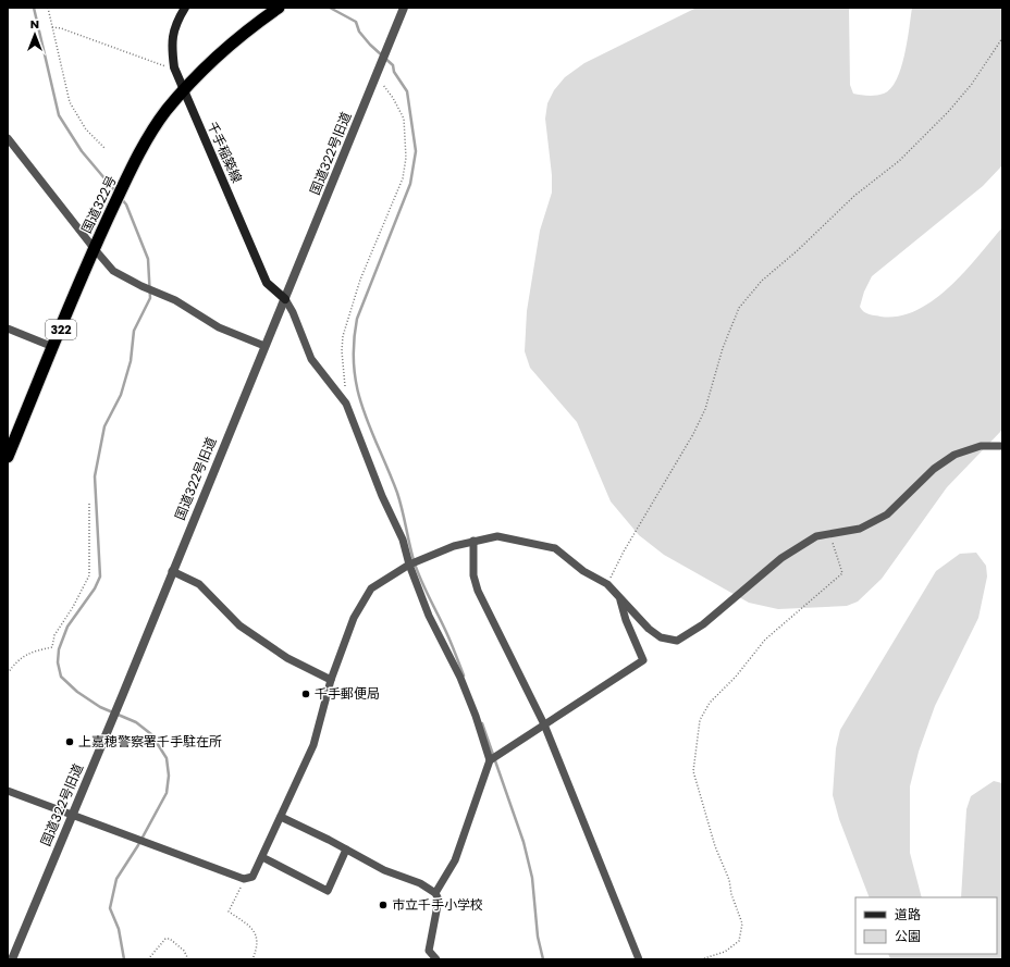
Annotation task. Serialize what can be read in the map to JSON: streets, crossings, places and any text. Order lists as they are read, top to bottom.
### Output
{
  "streets": {
    "highway": ["国道322号", "322"],
    "main road": ["千手稲築線"],
    "street": ["国道322号旧道"]
  },
  "crossings": [
    ["千手稲築線", "国道322号旧道"],
    ["千手稲築線", "国道322号"]
  ],
  "places": ["千手郵便局", "上嘉穂警察署千手駐在所", "市立千手小学校"],
  "legend": ["道路", "公園"],
  "north": "top"
}
